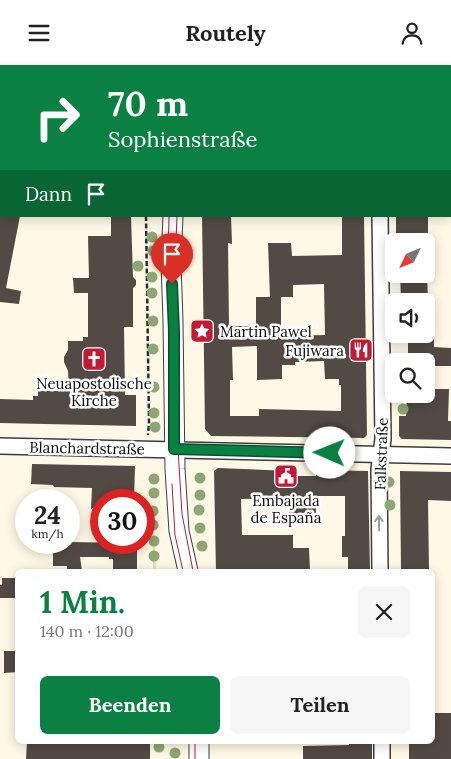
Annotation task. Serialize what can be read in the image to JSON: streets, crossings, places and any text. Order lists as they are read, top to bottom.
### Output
{
  "streets": {
    "street": ["Blanchardstraße", "Falkstraße"]
  },
  "crossings": [
    ["Blanchardstraße", "Falkstraße"]
  ],
  "places": {
    "place": ["Martin Pawel"],
    "restaurant": ["Fujiwara"],
    "church": ["Neuapostolische Kirche"],
    "public building": ["Embajada de España"]
  },
  "north": "bottom left",
  "page": {
    "header": "Routely",
    "turn": ["70 m", "Sophienstraße"],
    "then": "Dann",
    "speed": "24 km/h",
    "limit": "30",
    "heading": ["1 Min.", "140 m · 12:00"],
    "buttons": ["Beenden", "Teilen"]
  }
}
